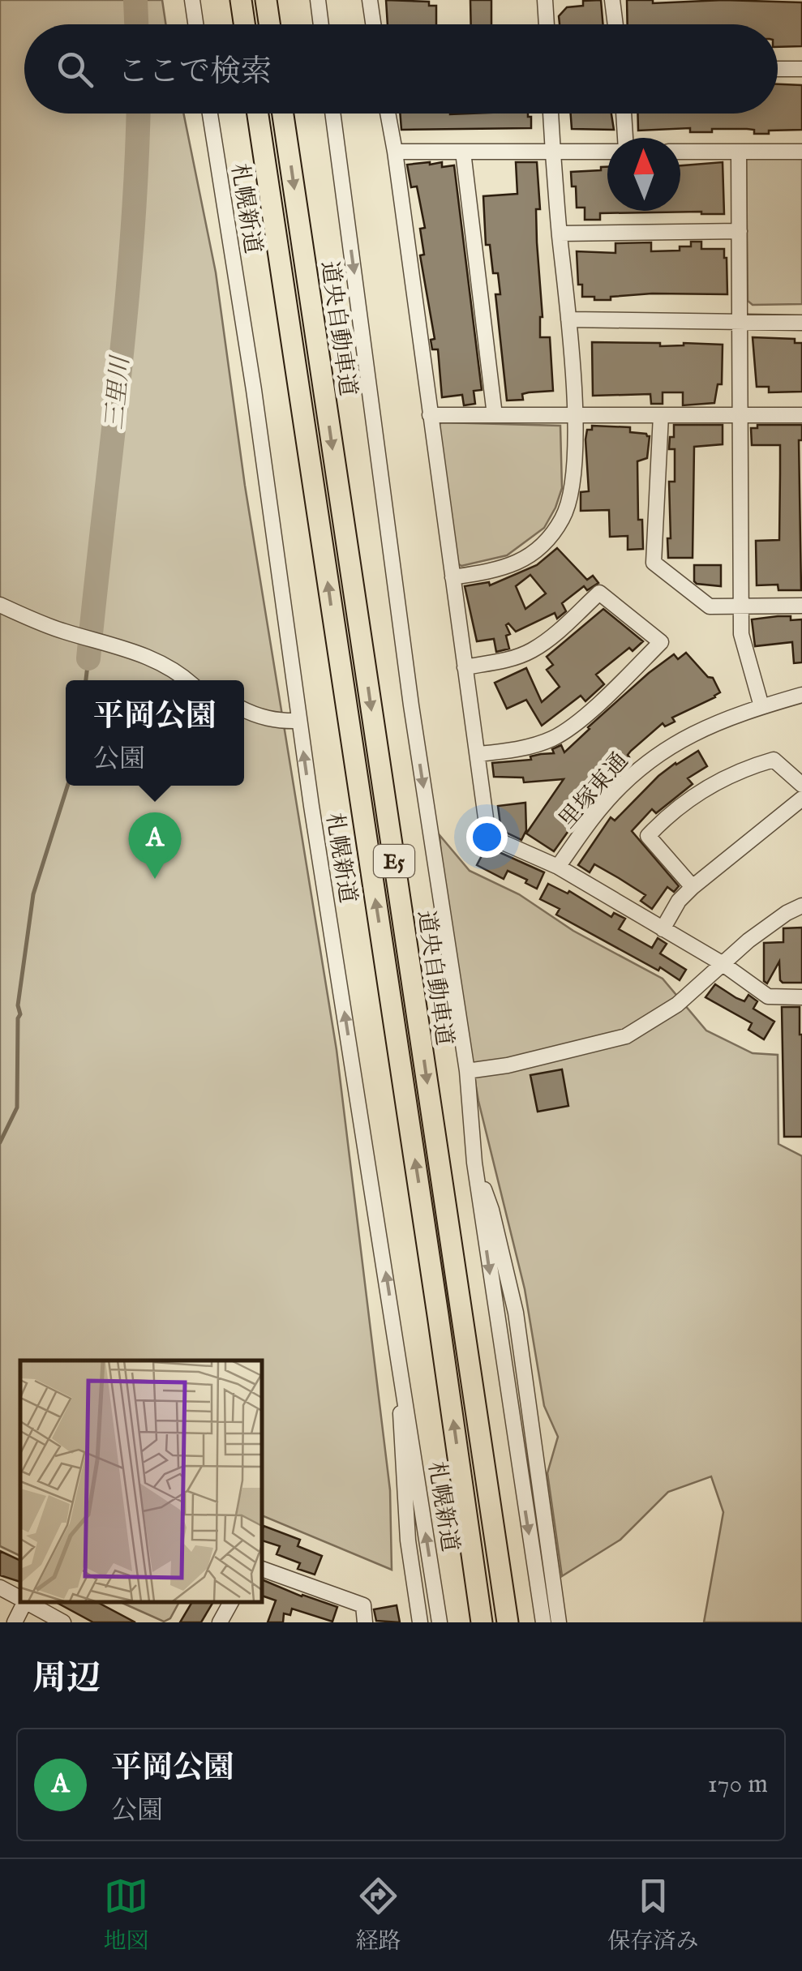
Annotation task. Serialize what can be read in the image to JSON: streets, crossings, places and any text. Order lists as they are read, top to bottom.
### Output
{
  "streets": {
    "highway": ["道央自動車道", "E5"],
    "street": ["札幌新道", "里塚東通"]
  },
  "water": ["三里川"],
  "north": "top",
  "page": {
    "search": "ここで検索",
    "popup": ["平岡公園", "公園"],
    "pins": "A",
    "heading": "周辺",
    "list": [
      {
        "mark": "A",
        "name": "平岡公園",
        "note": "公園",
        "value": "170 m"
      }
    ],
    "nav": ["地図", "経路", "保存済み"]
  }
}
